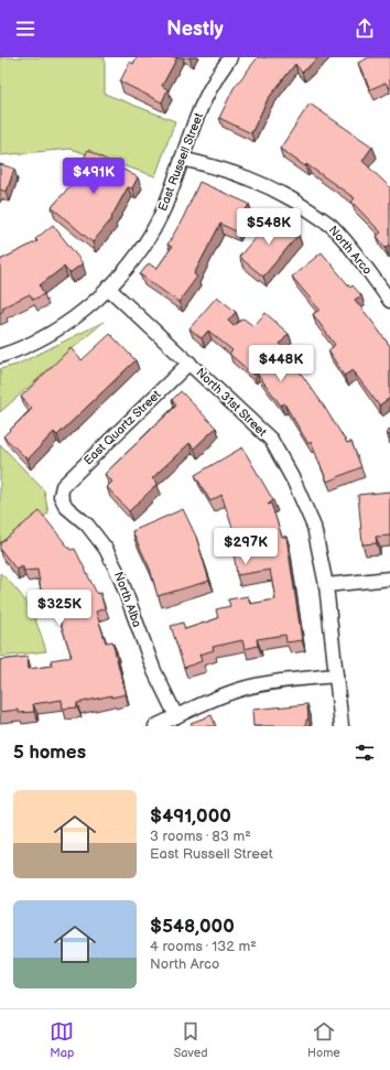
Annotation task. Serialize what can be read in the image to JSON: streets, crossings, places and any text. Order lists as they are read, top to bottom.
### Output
{
  "streets": {
    "street": [
      "East Russell Street",
      "North Arco",
      "North 31st Street",
      "East Quartz Street",
      "North Alba"
    ]
  },
  "crossings": [
    ["East Russell Street", "North Arco"],
    ["East Russell Street", "North 31st Street"],
    ["North 31st Street", "East Quartz Street"],
    ["East Quartz Street", "North Alba"]
  ],
  "page": {
    "header": "Nestly",
    "price": [
      "$491K",
      "$548K",
      "$448K",
      "$297K",
      "$325K"
    ],
    "heading": "5 homes",
    "list": [
      {
        "name": "$491,000",
        "note": "3 rooms · 83 m² · East Russell Street"
      },
      {
        "name": "$548,000",
        "note": "4 rooms · 132 m² · North Arco"
      }
    ],
    "tabs": ["Map", "Saved", "Home"]
  }
}
